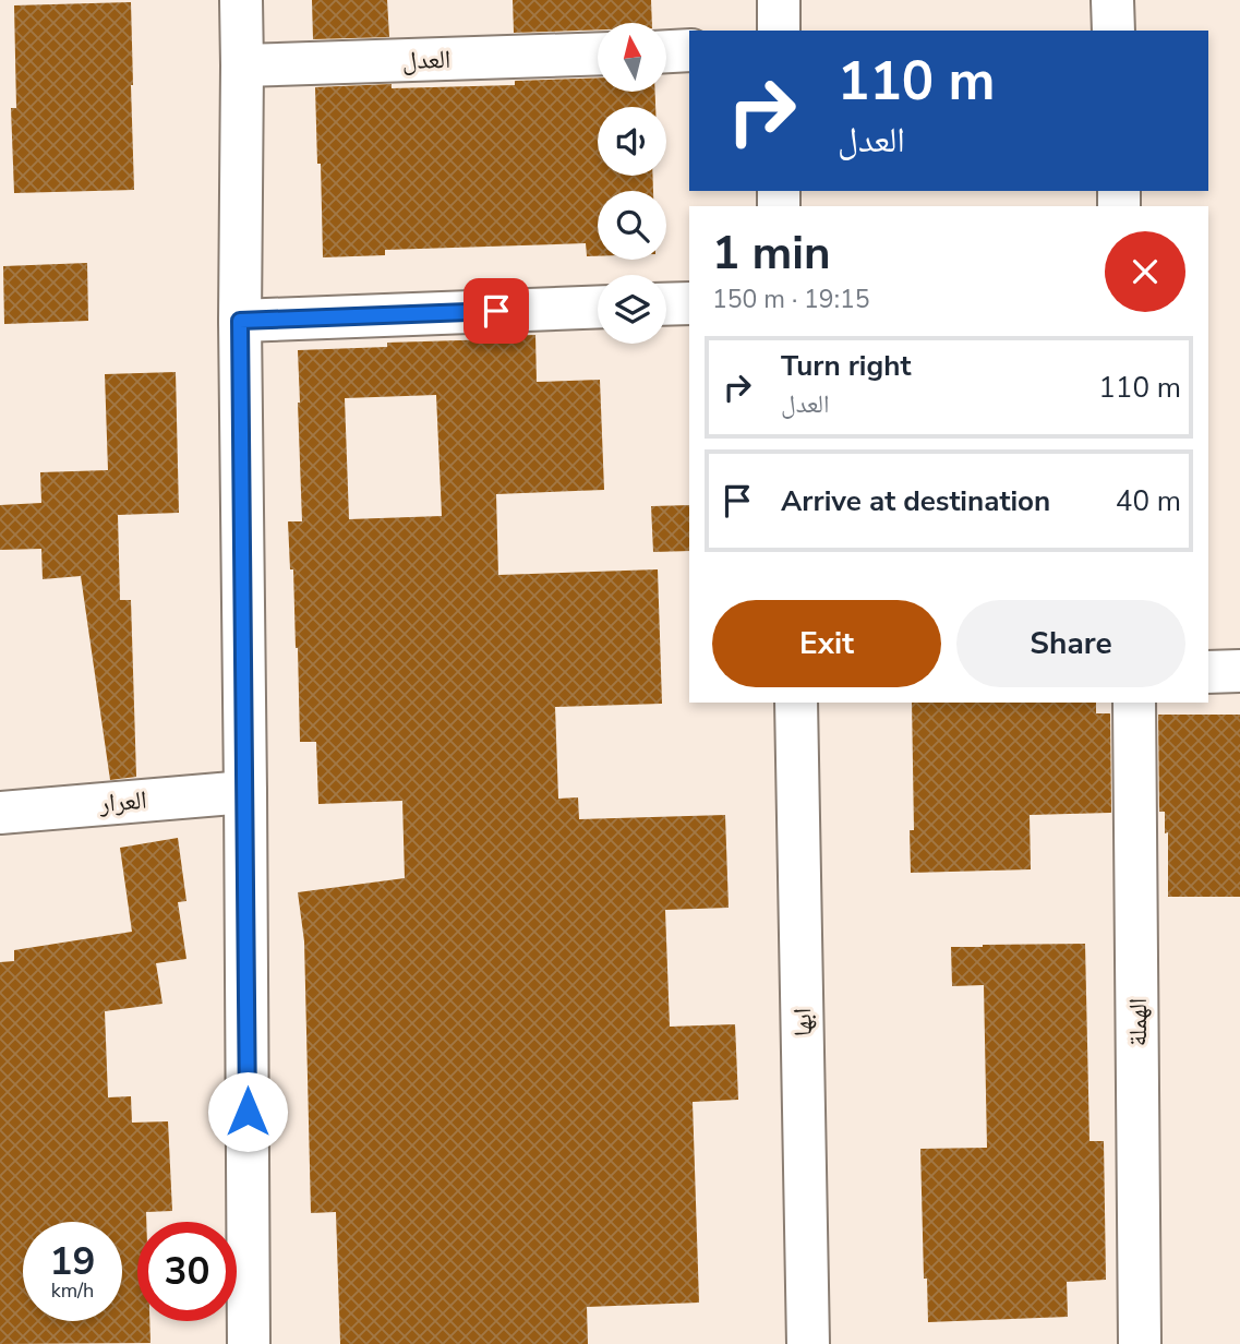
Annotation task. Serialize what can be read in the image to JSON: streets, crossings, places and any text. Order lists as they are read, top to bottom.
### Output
{
  "streets": {
    "street": [
      "العدل",
      "العرار",
      "ابها",
      "الهملة"
    ]
  },
  "north": "top",
  "page": {
    "turn": ["110 m", "العدل"],
    "heading": ["1 min", "150 m · 19:15"],
    "list": [
      {
        "name": "Turn right",
        "note": "العدل",
        "value": "110 m"
      },
      {
        "name": "Arrive at destination",
        "value": "40 m"
      }
    ],
    "buttons": ["Exit", "Share"],
    "speed": "19 km/h",
    "limit": "30"
  }
}
